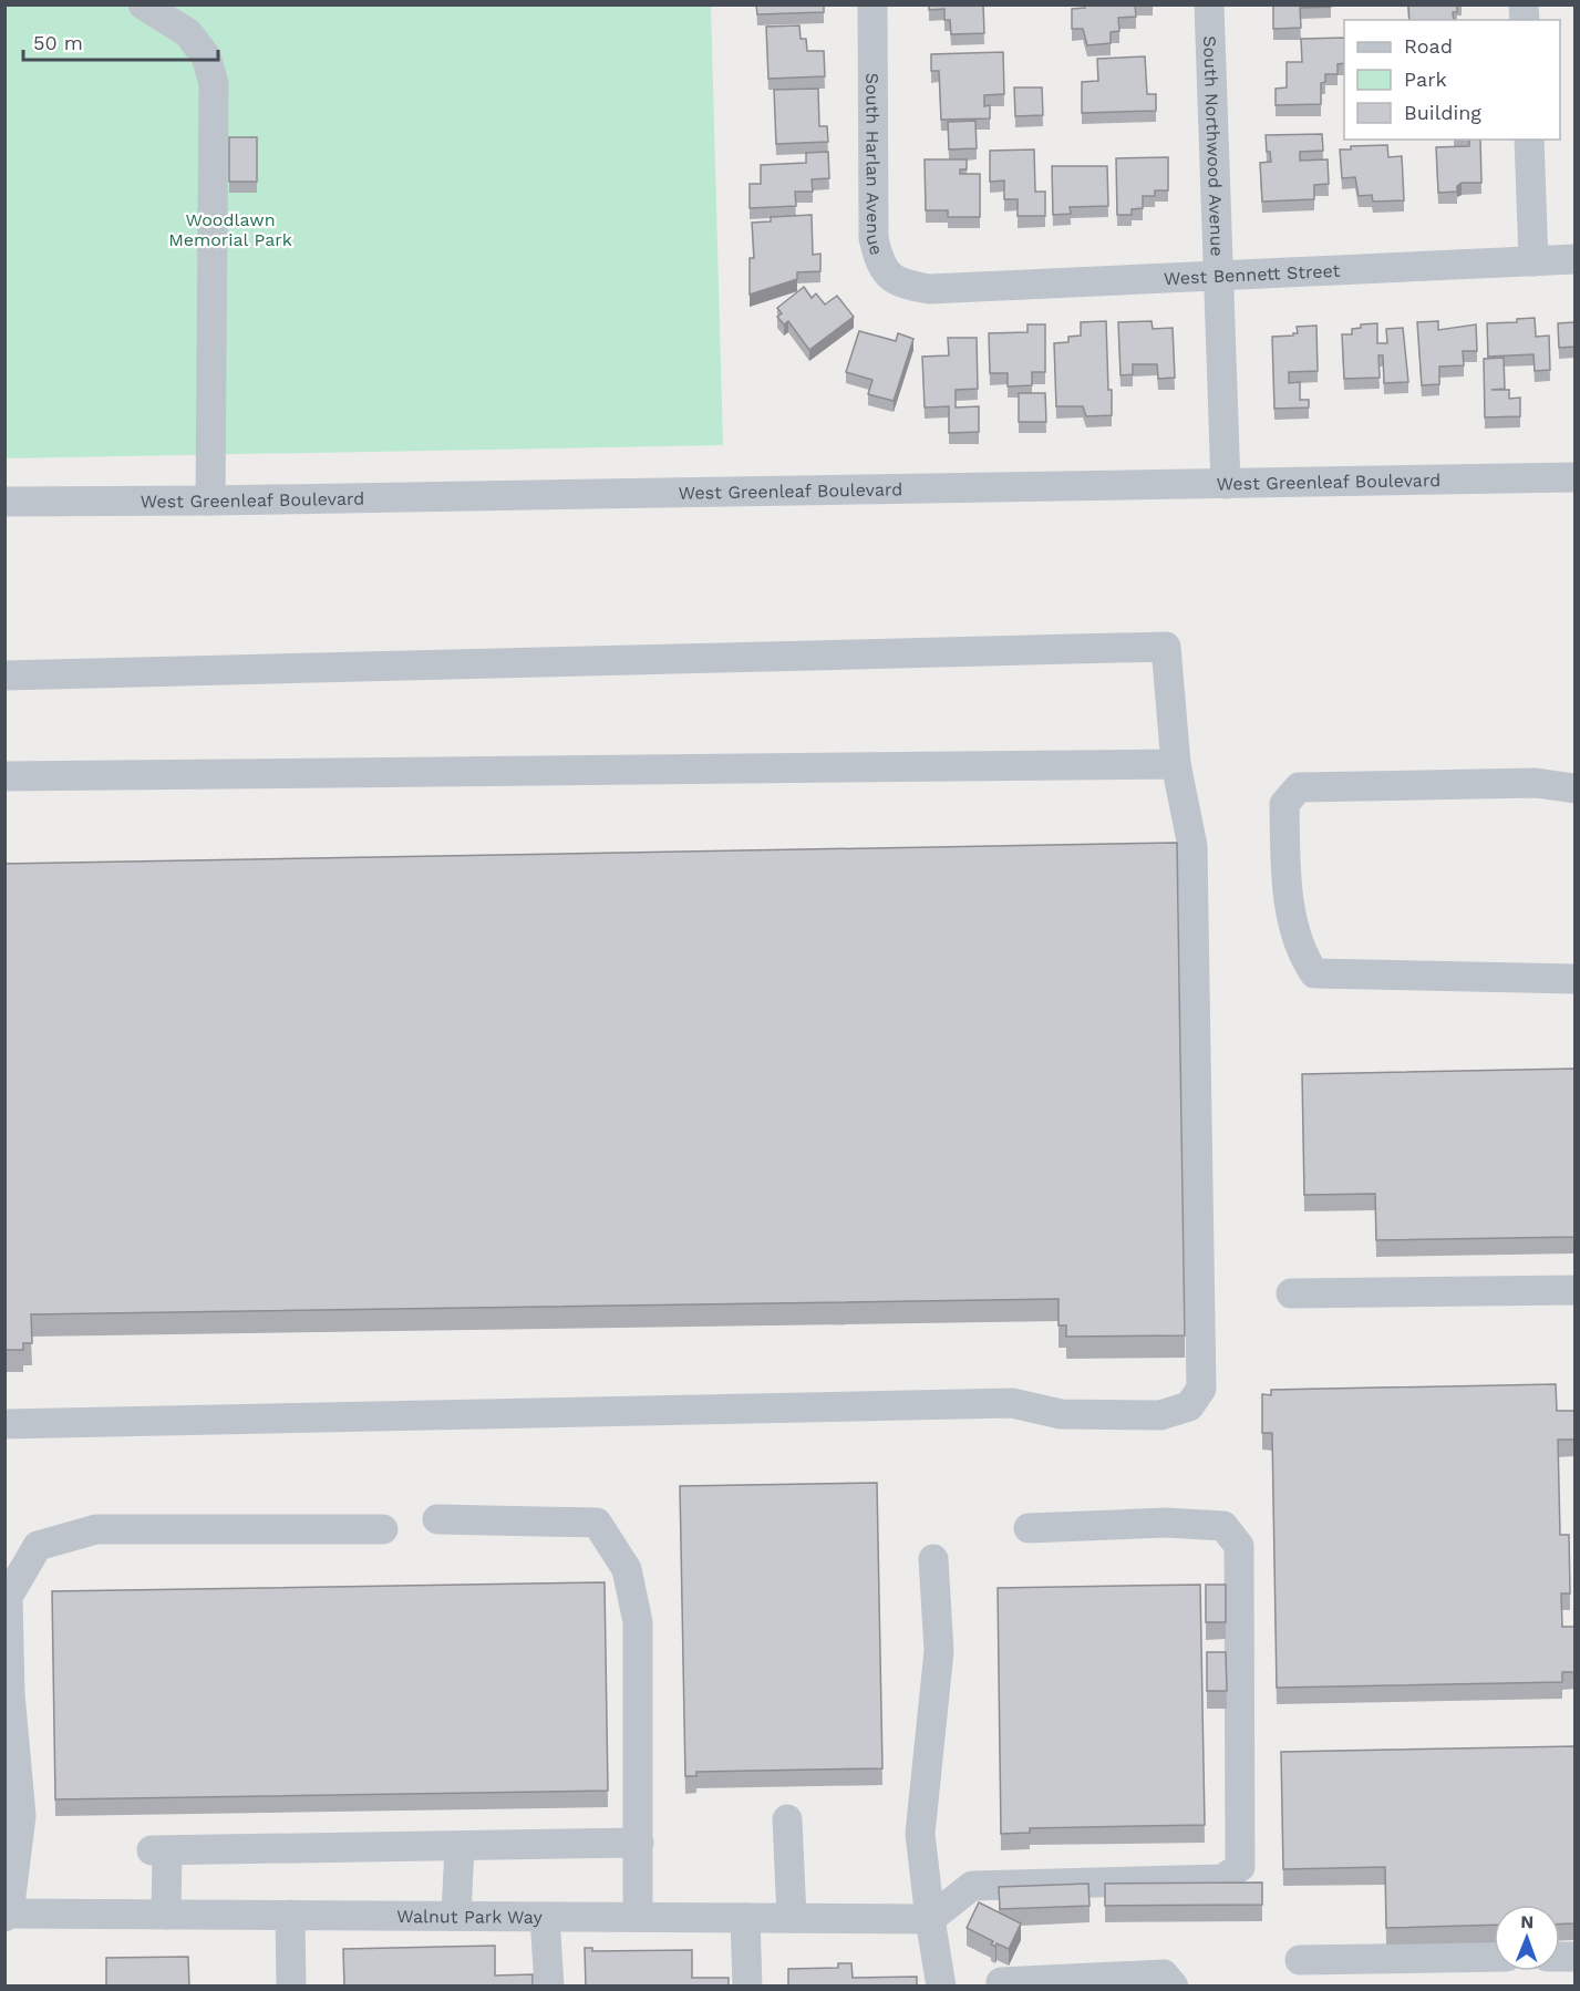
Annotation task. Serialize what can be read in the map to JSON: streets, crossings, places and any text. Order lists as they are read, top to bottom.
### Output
{
  "streets": {
    "street": [
      "South Northwood Avenue",
      "South Harlan Avenue",
      "West Bennett Street",
      "West Greenleaf Boulevard",
      "Walnut Park Way"
    ]
  },
  "crossings": [
    ["South Northwood Avenue", "West Bennett Street"],
    ["South Northwood Avenue", "West Greenleaf Boulevard"],
    ["South Harlan Avenue", "West Bennett Street"]
  ],
  "parks": ["Woodlawn Memorial Park"],
  "legend": ["Road", "Park", "Building"],
  "scale_bar": "50 m",
  "north": "top"
}
